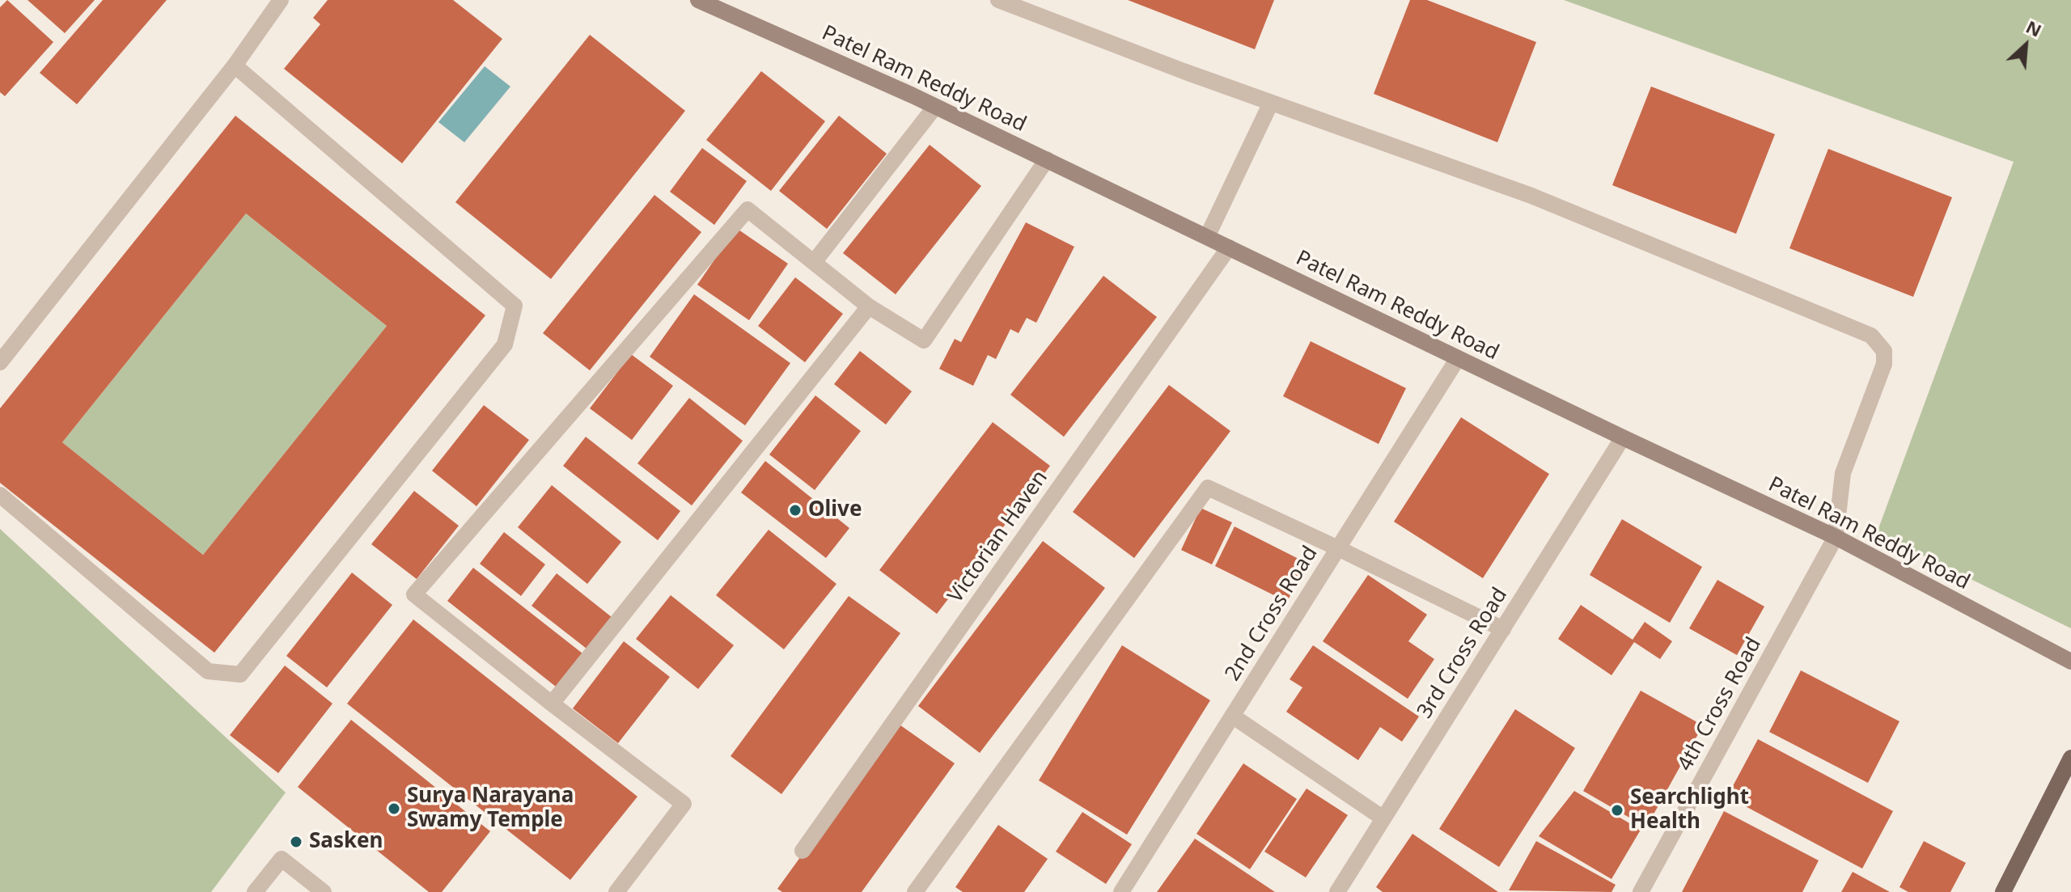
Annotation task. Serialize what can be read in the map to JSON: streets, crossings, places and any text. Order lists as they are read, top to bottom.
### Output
{
  "streets": {
    "street": [
      "Patel Ram Reddy Road",
      "Victorian Haven",
      "2nd Cross Road",
      "3rd Cross Road",
      "4th Cross Road"
    ]
  },
  "crossings": [
    ["Patel Ram Reddy Road", "Victorian Haven"],
    ["Patel Ram Reddy Road", "2nd Cross Road"],
    ["Patel Ram Reddy Road", "3rd Cross Road"],
    ["Patel Ram Reddy Road", "4th Cross Road"]
  ],
  "places": [
    "Olive",
    "Surya Narayana Swamy Temple",
    "Searchlight Health",
    "Sasken"
  ],
  "north": "top right"
}
